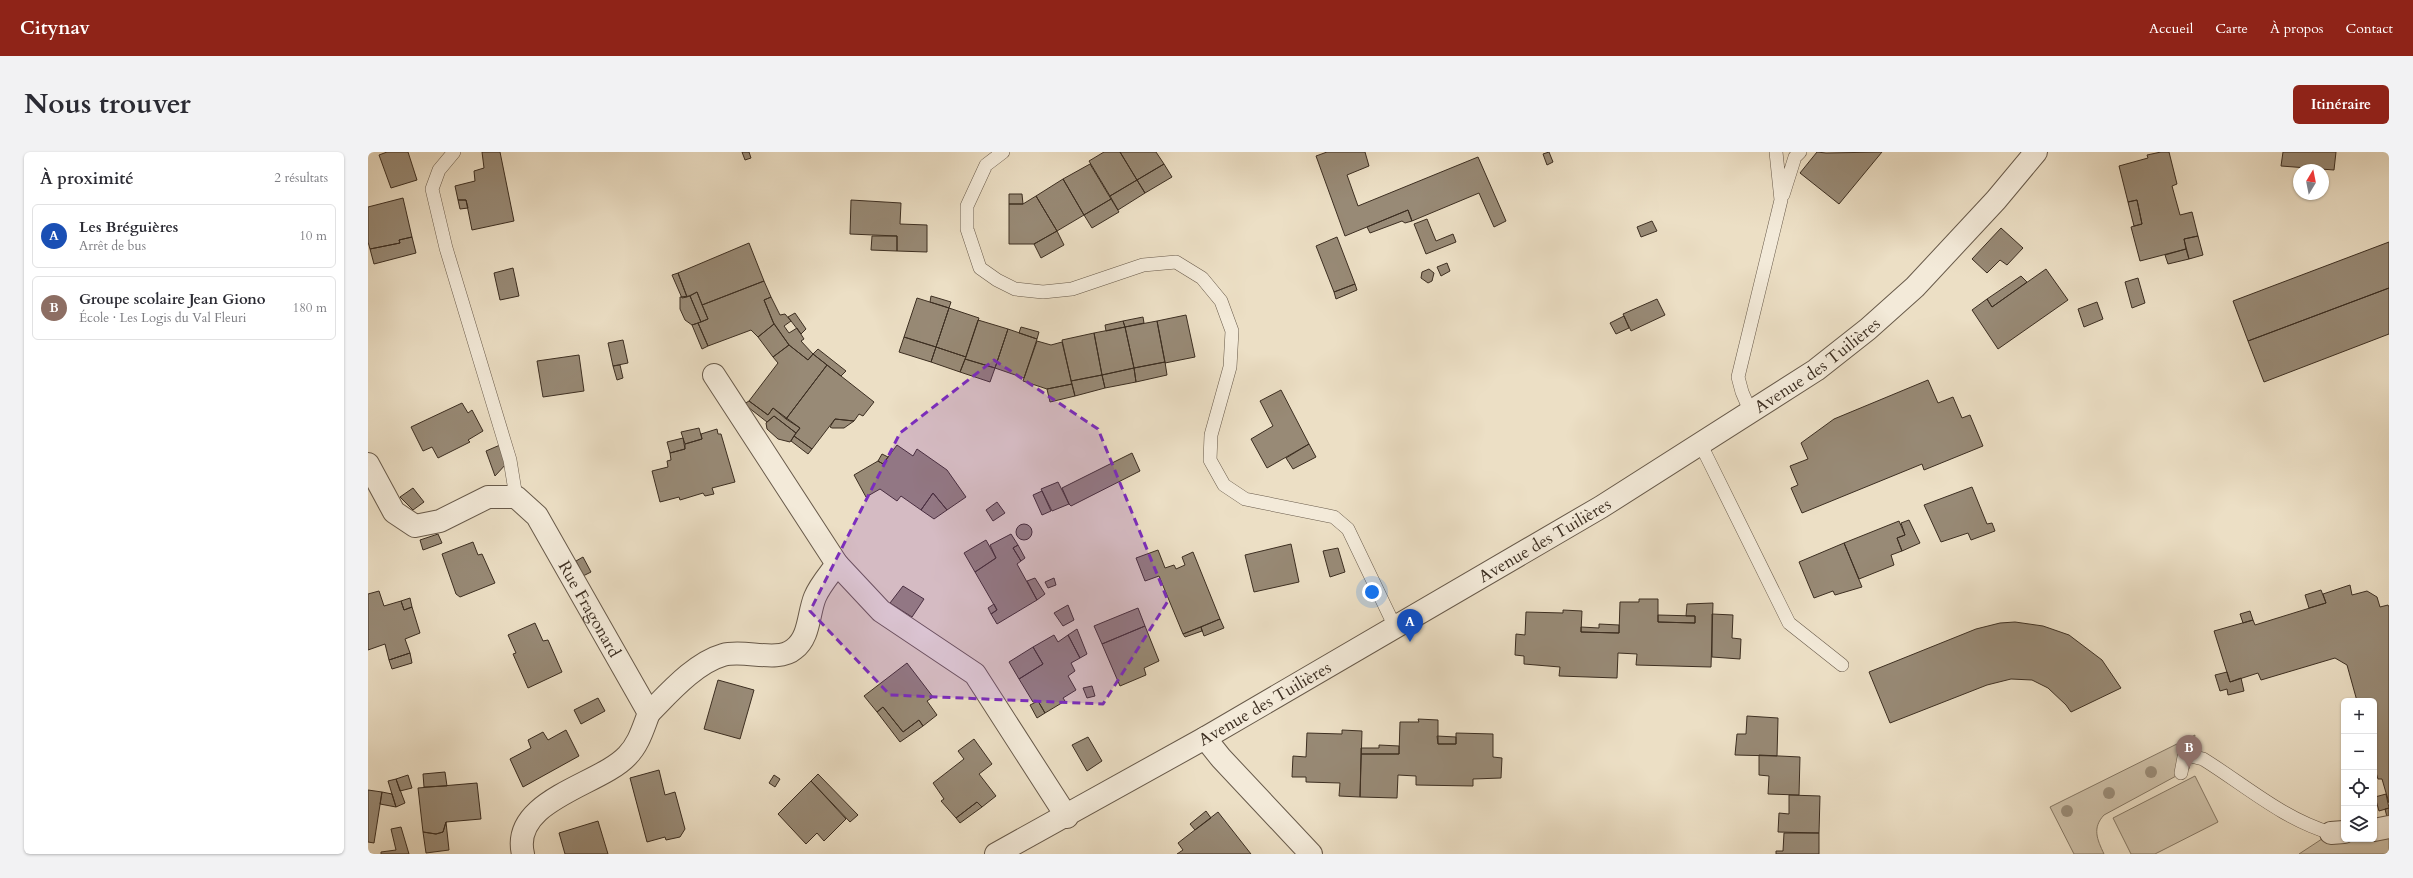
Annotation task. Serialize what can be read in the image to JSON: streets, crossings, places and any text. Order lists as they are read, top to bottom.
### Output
{
  "streets": {
    "street": ["Avenue des Tuilières", "Rue Fragonard"]
  },
  "north": "top",
  "page": {
    "header": "Citynav",
    "nav": [
      "Accueil",
      "Carte",
      "À propos",
      "Contact"
    ],
    "title": "Nous trouver",
    "buttons": "Itinéraire",
    "heading": ["À proximité", "2 résultats"],
    "list": [
      {
        "mark": "A",
        "name": "Les Bréguières",
        "note": "Arrêt de bus",
        "value": "10 m"
      },
      {
        "mark": "B",
        "name": "Groupe scolaire Jean Giono",
        "note": "École · Les Logis du Val Fleuri",
        "value": "180 m"
      }
    ],
    "pins": ["A", "B"],
    "map_buttons": ["+", "−"]
  }
}
